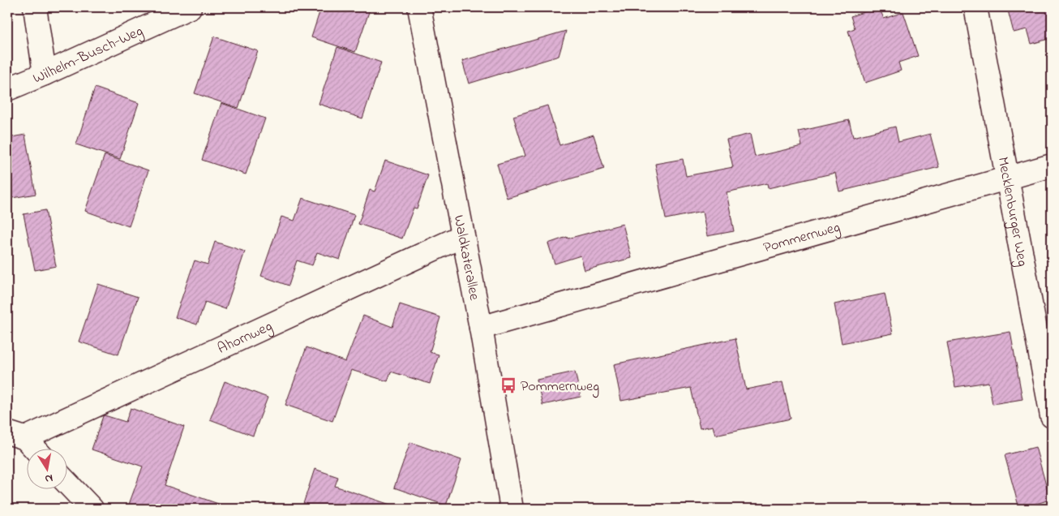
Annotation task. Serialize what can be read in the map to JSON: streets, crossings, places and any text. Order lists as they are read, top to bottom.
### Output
{
  "streets": {
    "street": [
      "Wilhelm-Busch-Weg",
      "Mecklenburger Weg",
      "Pommernweg",
      "Waldkaterallee",
      "Ahornweg"
    ]
  },
  "crossings": [
    ["Mecklenburger Weg", "Pommernweg"],
    ["Pommernweg", "Waldkaterallee"],
    ["Waldkaterallee", "Ahornweg"]
  ],
  "places": {
    "bus stop": ["Pommernweg"]
  },
  "north": "bottom"
}
